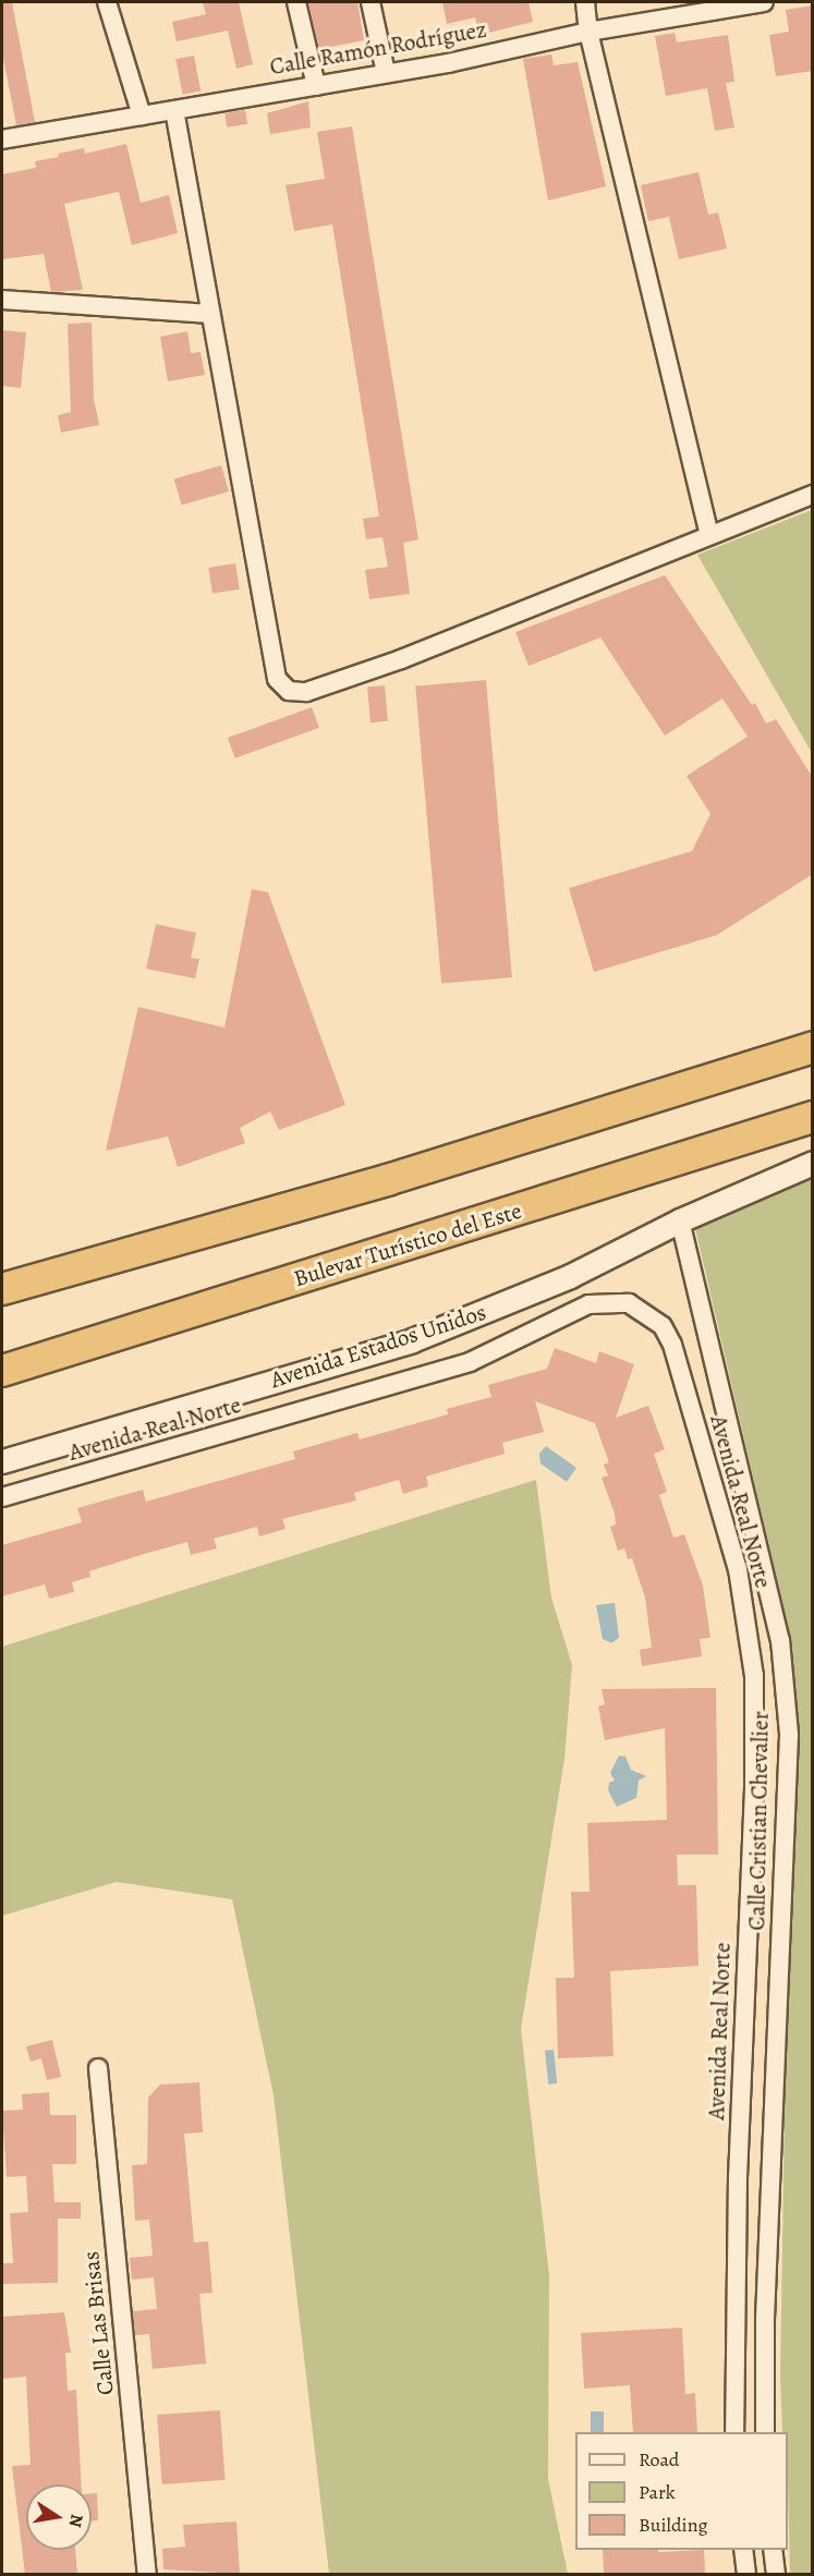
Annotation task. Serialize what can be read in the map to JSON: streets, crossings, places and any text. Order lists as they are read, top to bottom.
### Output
{
  "streets": {
    "highway": ["Bulevar Turístico del Este"],
    "street": [
      "Calle Ramón Rodríguez",
      "Avenida Estados Unidos",
      "Avenida Real Norte",
      "Calle Cristian Chevalier",
      "Calle Las Brisas"
    ]
  },
  "crossings": [
    ["Avenida Estados Unidos", "Calle Cristian Chevalier"]
  ],
  "legend": ["Road", "Park", "Building"],
  "north": "right"
}
